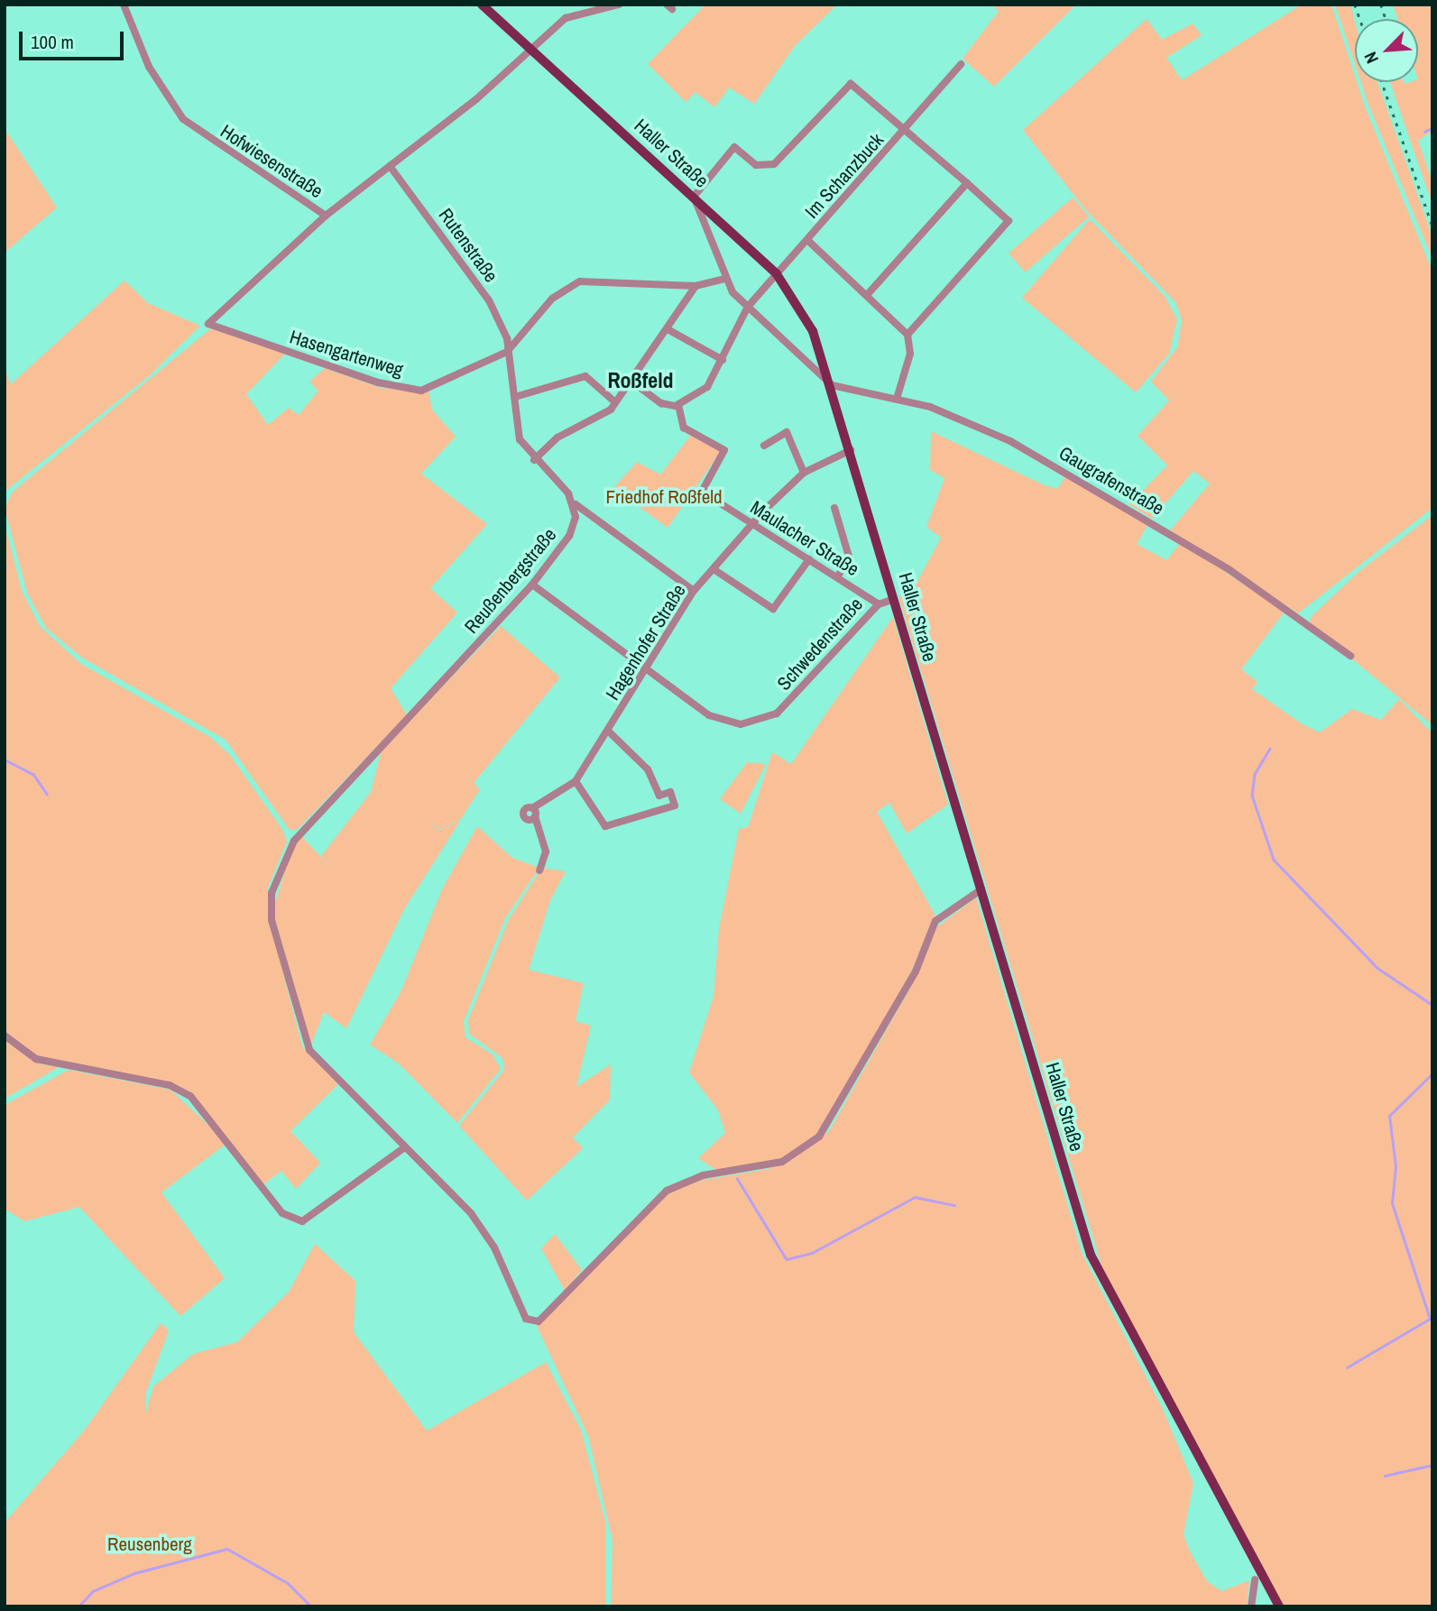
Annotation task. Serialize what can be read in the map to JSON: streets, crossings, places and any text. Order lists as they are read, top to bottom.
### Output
{
  "streets": {
    "main road": ["Haller Straße"],
    "street": [
      "Hofwiesenstraße",
      "Im Schanzbuck",
      "Rutenstraße",
      "Hasengartenweg",
      "Gaugrafenstraße",
      "Maulacher Straße",
      "Reußenbergstraße",
      "Hagenhofer Straße",
      "Schwedenstraße"
    ]
  },
  "crossings": [
    ["Haller Straße", "Hofwiesenstraße"],
    ["Haller Straße", "Im Schanzbuck"],
    ["Haller Straße", "Gaugrafenstraße"],
    ["Haller Straße", "Hagenhofer Straße"],
    ["Hofwiesenstraße", "Rutenstraße"],
    ["Hofwiesenstraße", "Hasengartenweg"],
    ["Rutenstraße", "Hasengartenweg"],
    ["Maulacher Straße", "Hagenhofer Straße"],
    ["Maulacher Straße", "Schwedenstraße"],
    ["Reußenbergstraße", "Schwedenstraße"],
    ["Hagenhofer Straße", "Schwedenstraße"]
  ],
  "districts": ["Roßfeld"],
  "parks": ["Friedhof Roßfeld", "Reusenberg"],
  "scale_bar": "100 m",
  "north": "bottom left"
}
